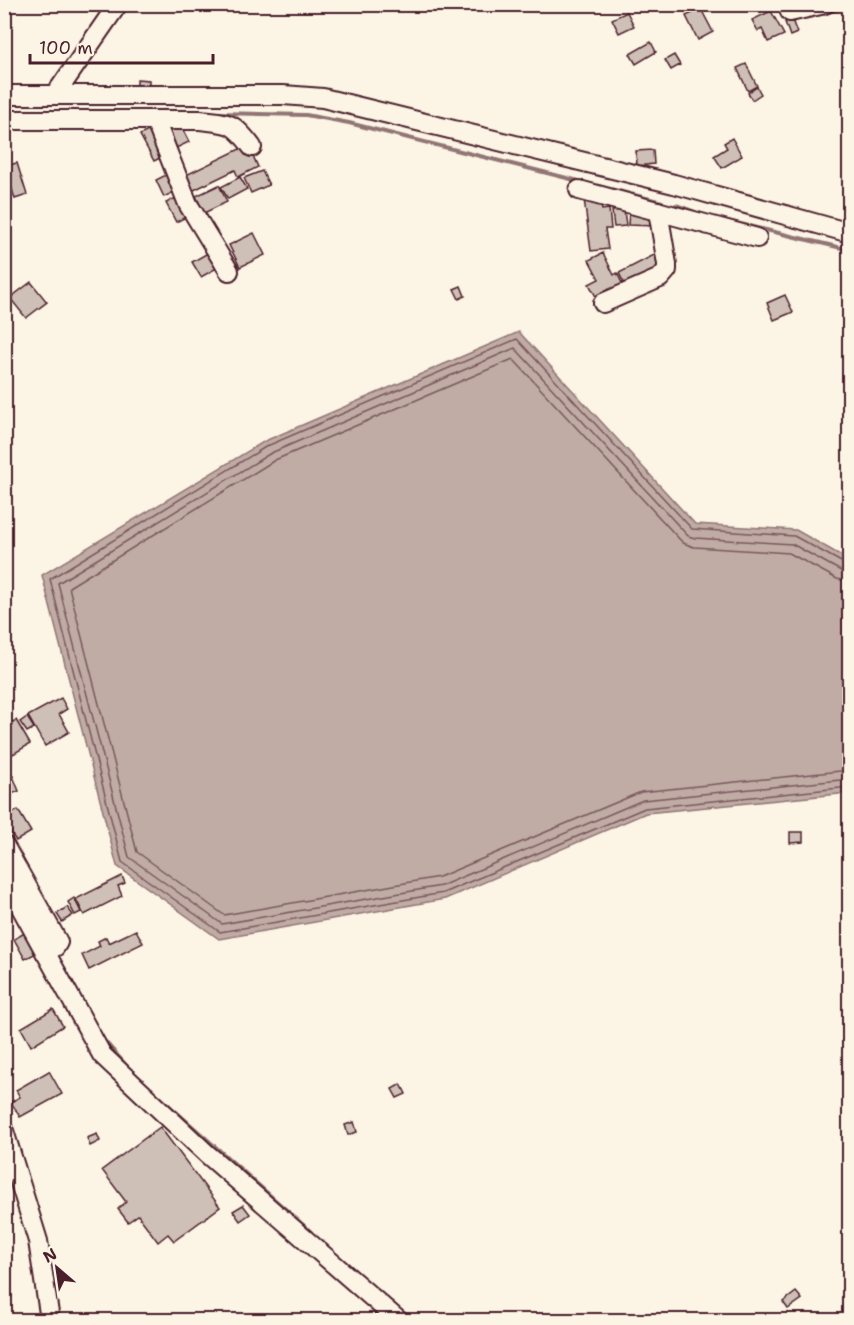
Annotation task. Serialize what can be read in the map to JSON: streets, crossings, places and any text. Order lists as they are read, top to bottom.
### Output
{
  "scale_bar": "100 m",
  "north": "top left"
}
